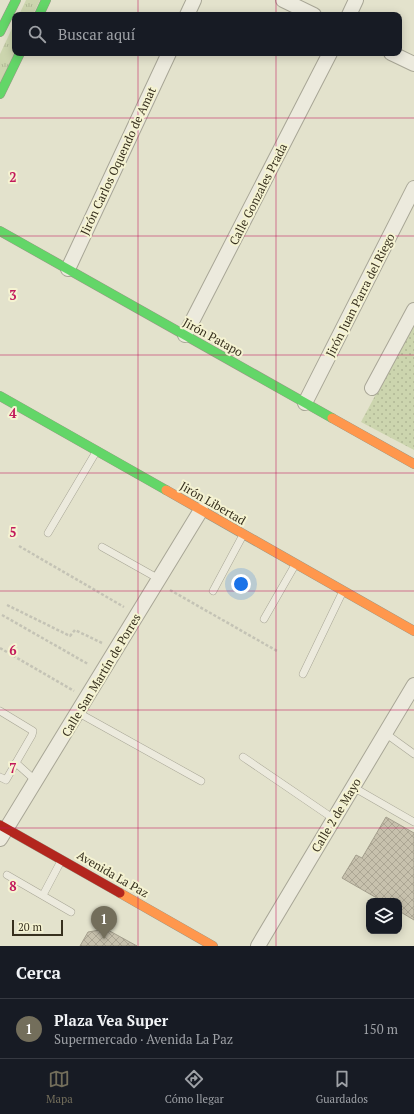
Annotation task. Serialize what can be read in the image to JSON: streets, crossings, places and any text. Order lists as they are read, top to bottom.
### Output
{
  "streets": {
    "street": [
      "Jirón Carlos Oquendo de Amat",
      "Calle Gonzales Prada",
      "Jirón Juan Parra del Riego",
      "Jirón Patapo",
      "Jirón Libertad",
      "Calle San Martín de Porres",
      "Calle 2 de Mayo",
      "Avenida La Paz"
    ]
  },
  "crossings": [
    ["Jirón Carlos Oquendo de Amat", "Jirón Patapo"],
    ["Calle Gonzales Prada", "Jirón Patapo"],
    ["Jirón Juan Parra del Riego", "Jirón Patapo"],
    ["Jirón Libertad", "Calle San Martín de Porres"],
    ["Calle San Martín de Porres", "Avenida La Paz"]
  ],
  "scale_bar": "20 m",
  "page": {
    "search": "Buscar aquí",
    "pins": "1",
    "scale": "20 m",
    "heading": "Cerca",
    "list": [
      {
        "mark": "1",
        "name": "Plaza Vea Super",
        "note": "Supermercado · Avenida La Paz",
        "value": "150 m"
      }
    ],
    "nav": ["Mapa", "Cómo llegar", "Guardados"]
  },
  "grid": {
    "rows": [
      "2",
      "3",
      "4",
      "5",
      "6",
      "7",
      "8"
    ]
  }
}
